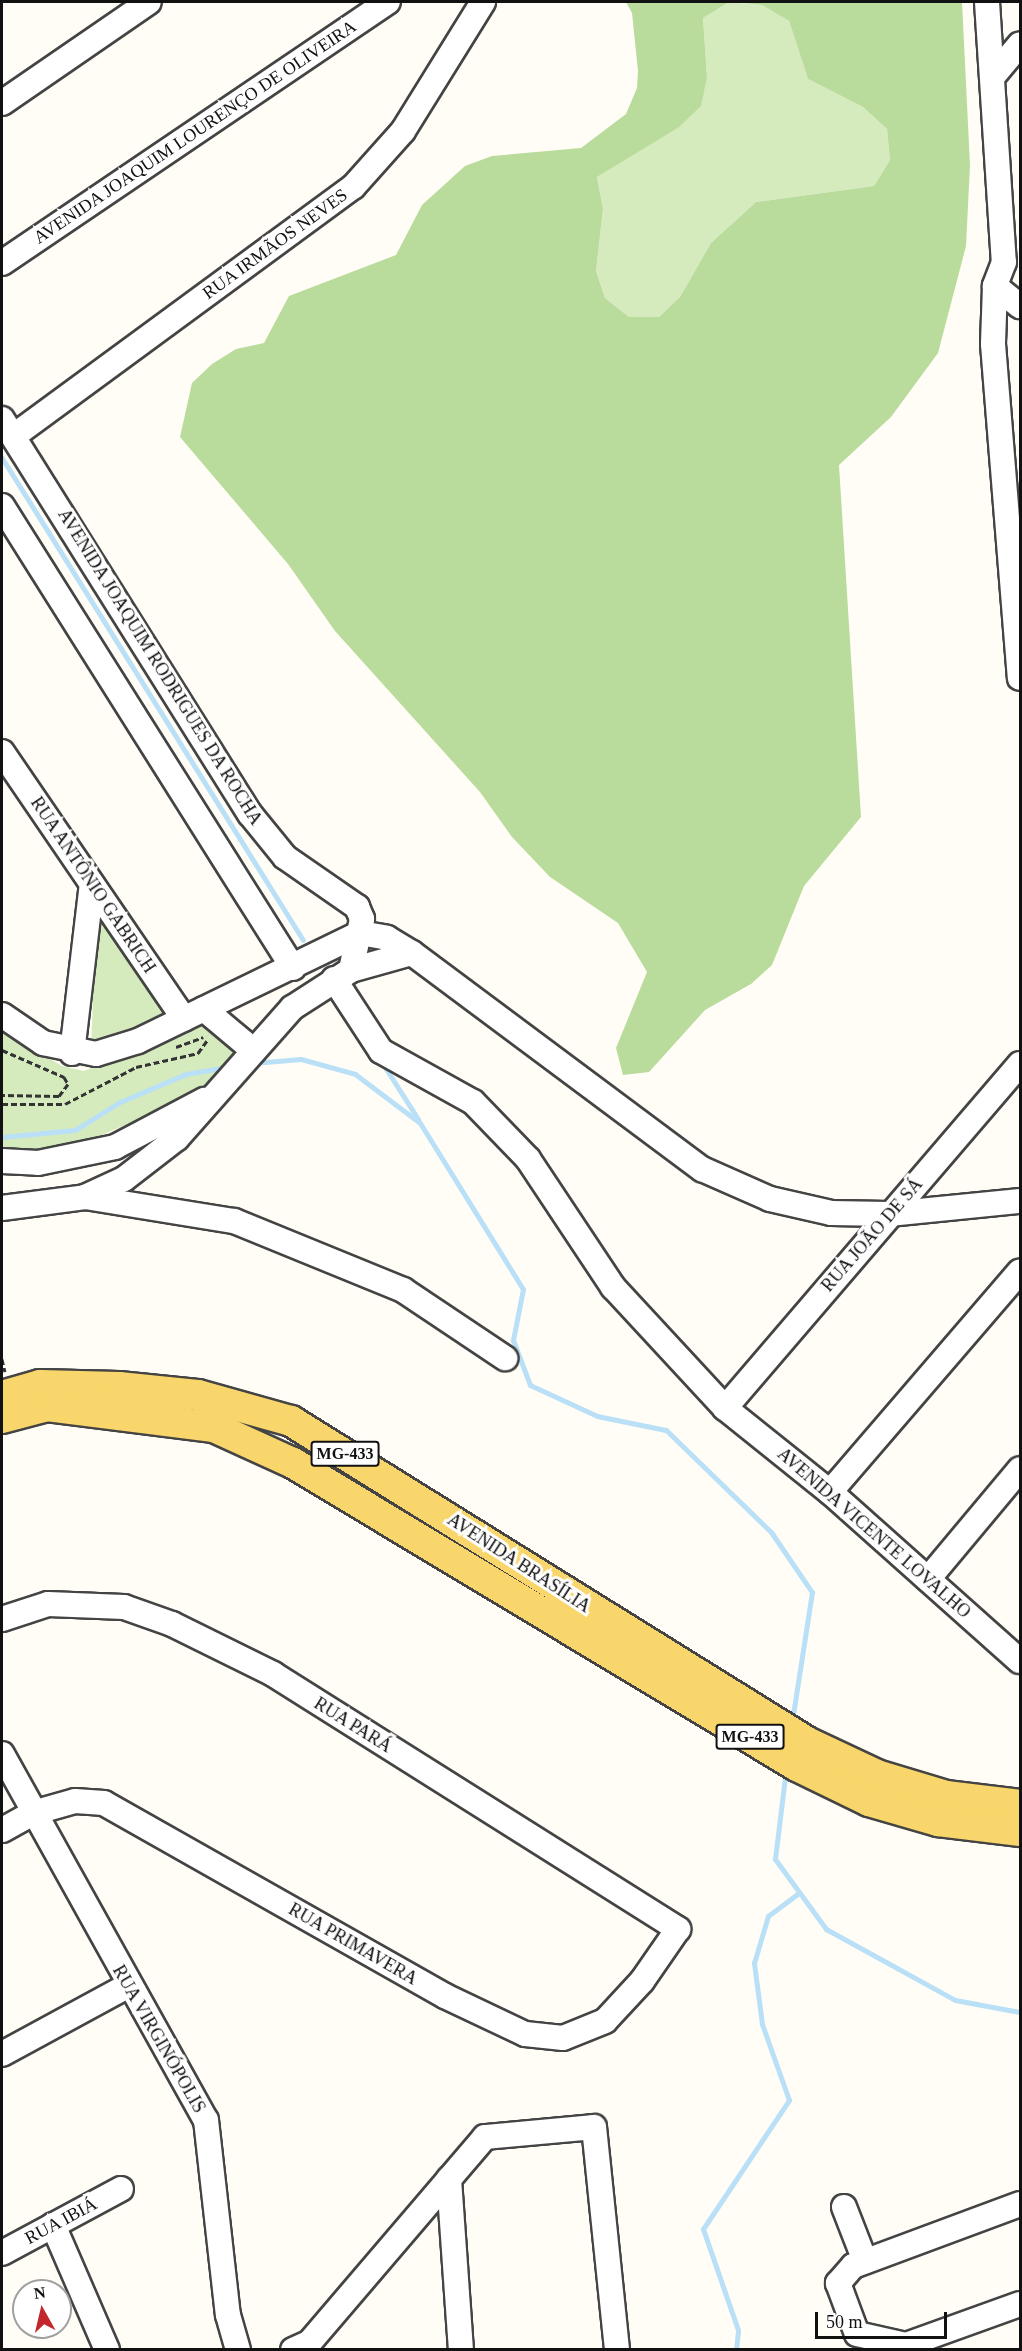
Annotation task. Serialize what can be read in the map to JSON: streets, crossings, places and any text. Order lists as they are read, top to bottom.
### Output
{
  "streets": {
    "main road": ["MG-433", "AVENIDA BRASÍLIA"],
    "street": [
      "AVENIDA JOAQUIM LOURENÇO DE OLIVEIRA",
      "RUA IRMÃOS NEVES",
      "AVENIDA JOAQUIM RODRIGUES DA ROCHA",
      "RUA ANTÔNIO GABRICH",
      "RUA JOÃO DE SÁ",
      "AVENIDA VICENTE LOVALHO",
      "RUA PARÁ",
      "RUA PRIMAVERA",
      "RUA VIRGINÓPOLIS",
      "RUA IBIÁ"
    ]
  },
  "crossings": [
    ["RUA IRMÃOS NEVES", "AVENIDA JOAQUIM RODRIGUES DA ROCHA"],
    ["RUA JOÃO DE SÁ", "AVENIDA VICENTE LOVALHO"],
    ["RUA PARÁ", "RUA PRIMAVERA"],
    ["RUA PRIMAVERA", "RUA VIRGINÓPOLIS"]
  ],
  "scale_bar": "50 m",
  "north": "top"
}
